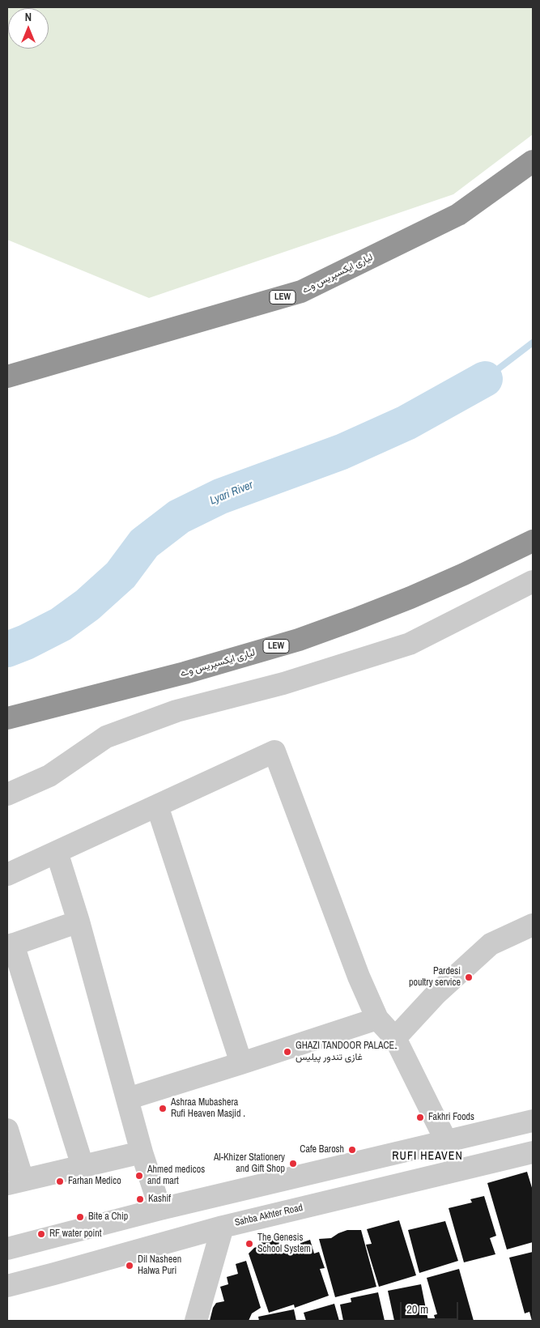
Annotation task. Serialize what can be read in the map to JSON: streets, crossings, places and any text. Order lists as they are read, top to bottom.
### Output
{
  "streets": {
    "highway": ["لیاری ایکسپریس وے", "LEW"],
    "street": ["Sahba Akhter Road"]
  },
  "districts": ["RUFI HEAVEN"],
  "water": ["Lyari River"],
  "places": [
    "Pardesi poultry service",
    "GHAZI TANDOOR PALACE۔ غازی تندور پیلیس",
    "Ashraa Mubashera Rufi Heaven Masjid .",
    "Fakhri Foods",
    "Cafe Barosh",
    "Al-Khizer Stationery and Gift Shop",
    "Ahmed medicos and mart",
    "Farhan Medico",
    "Kashif",
    "Bite a Chip",
    "RF water point",
    "The Genesis School System",
    "Dil Nasheen Halwa Puri"
  ],
  "scale_bar": "20 m",
  "north": "top"
}
